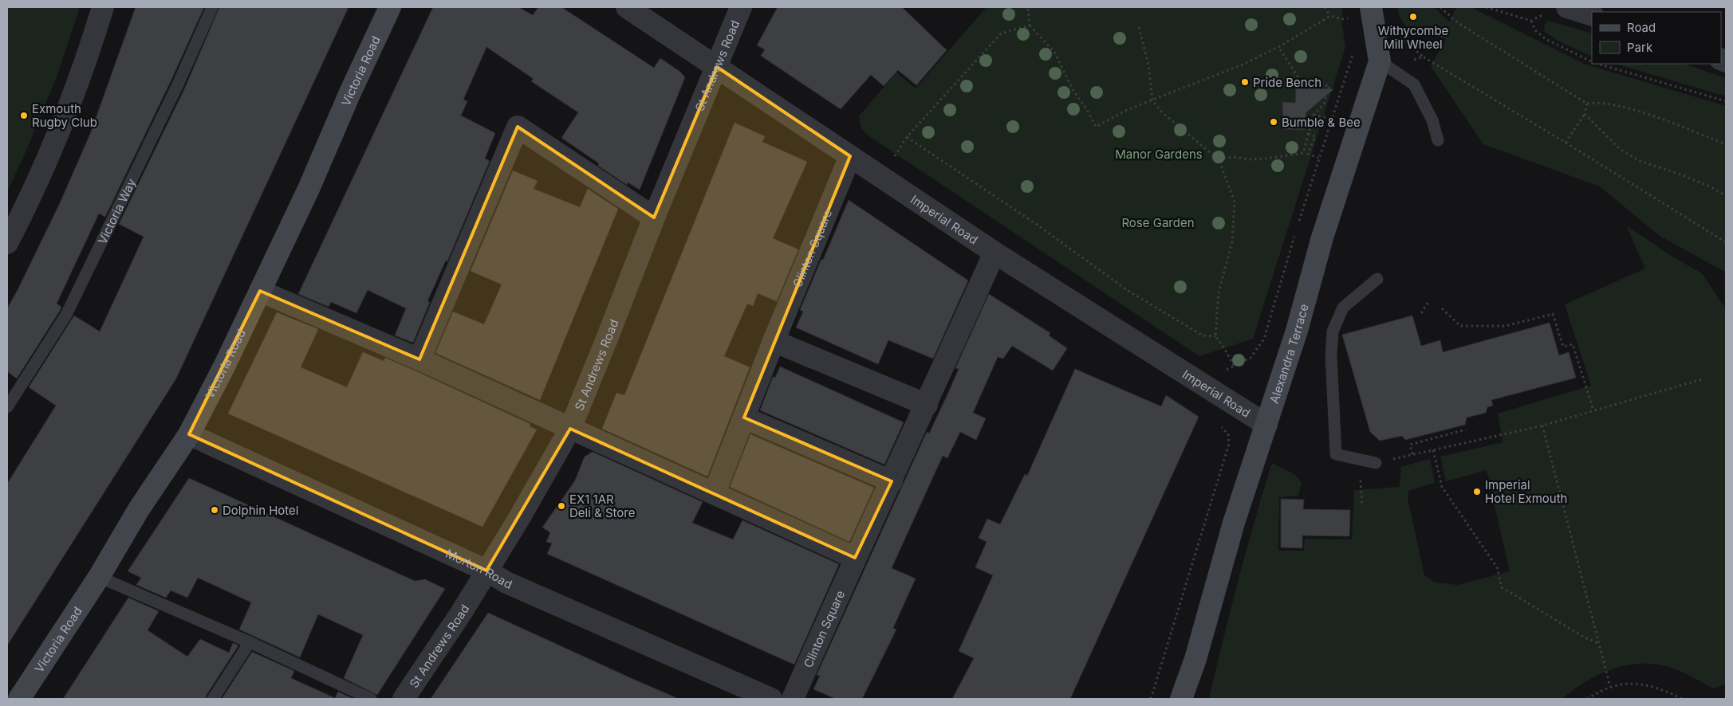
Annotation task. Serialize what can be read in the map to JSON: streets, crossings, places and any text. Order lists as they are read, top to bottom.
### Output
{
  "streets": {
    "street": [
      "St Andrews Road",
      "Victoria Road",
      "Imperial Road",
      "Clinton Square",
      "Alexandra Terrace",
      "Morton Road"
    ],
    "lane": ["Victoria Way"]
  },
  "crossings": [
    ["St Andrews Road", "Imperial Road"],
    ["St Andrews Road", "Morton Road"],
    ["Victoria Road", "Morton Road"],
    ["Imperial Road", "Clinton Square"],
    ["Imperial Road", "Alexandra Terrace"]
  ],
  "parks": ["Manor Gardens", "Rose Garden"],
  "places": [
    "Withycombe Mill Wheel",
    "Pride Bench",
    "Exmouth Rugby Club",
    "Bumble & Bee",
    "Imperial Hotel Exmouth",
    "EX1 1AR Deli & Store",
    "Dolphin Hotel"
  ],
  "legend": ["Road", "Park"]
}
